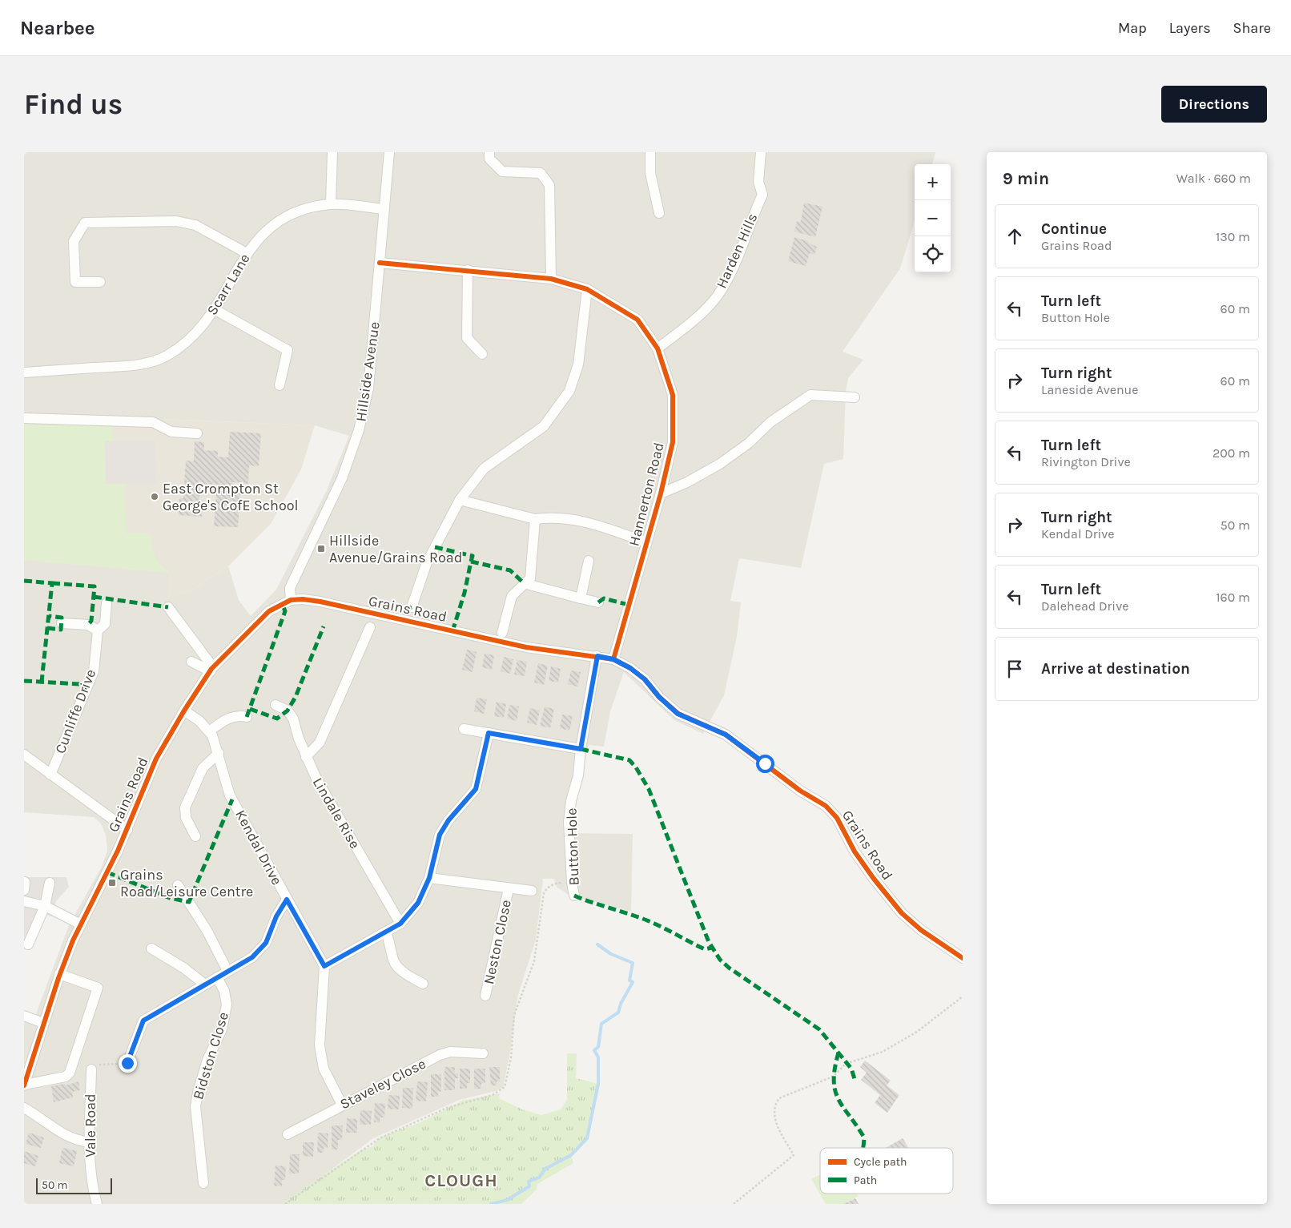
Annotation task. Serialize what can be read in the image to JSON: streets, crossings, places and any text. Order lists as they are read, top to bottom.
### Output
{
  "streets": {
    "street": [
      "Harden Hills",
      "Scarr Lane",
      "Hillside Avenue",
      "Hannerton Road",
      "Grains Road",
      "Cunliffe Drive",
      "Lindale Rise",
      "Button Hole",
      "Kendal Drive",
      "Neston Close",
      "Bidston Close",
      "Staveley Close",
      "Vale Road"
    ]
  },
  "crossings": [
    ["Harden Hills", "Hannerton Road"],
    ["Scarr Lane", "Hillside Avenue"],
    ["Hillside Avenue", "Hannerton Road"],
    ["Hillside Avenue", "Grains Road"],
    ["Hannerton Road", "Grains Road"],
    ["Grains Road", "Button Hole"],
    ["Grains Road", "Kendal Drive"]
  ],
  "districts": ["CLOUGH"],
  "places": {
    "other": ["East Crompton St George's CofE School"],
    "transit": ["Hillside Avenue/Grains Road", "Grains Road/Leisure Centre"]
  },
  "legend": ["Cycle path", "Path"],
  "scale_bar": "50 m",
  "page": {
    "header": "Nearbee",
    "nav": ["Map", "Layers", "Share"],
    "buttons": "Directions",
    "title": "Find us",
    "heading": ["9 min", "Walk · 660 m"],
    "map_buttons": ["+", "−"],
    "list": [
      ["Continue", "Grains Road", "130 m"],
      ["Turn left", "Button Hole", "60 m"],
      ["Turn right", "Laneside Avenue", "60 m"],
      ["Turn left", "Rivington Drive", "200 m"],
      ["Turn right", "Kendal Drive", "50 m"],
      ["Turn left", "Dalehead Drive", "160 m"],
      "Arrive at destination"
    ],
    "scale": "50 m"
  }
}
